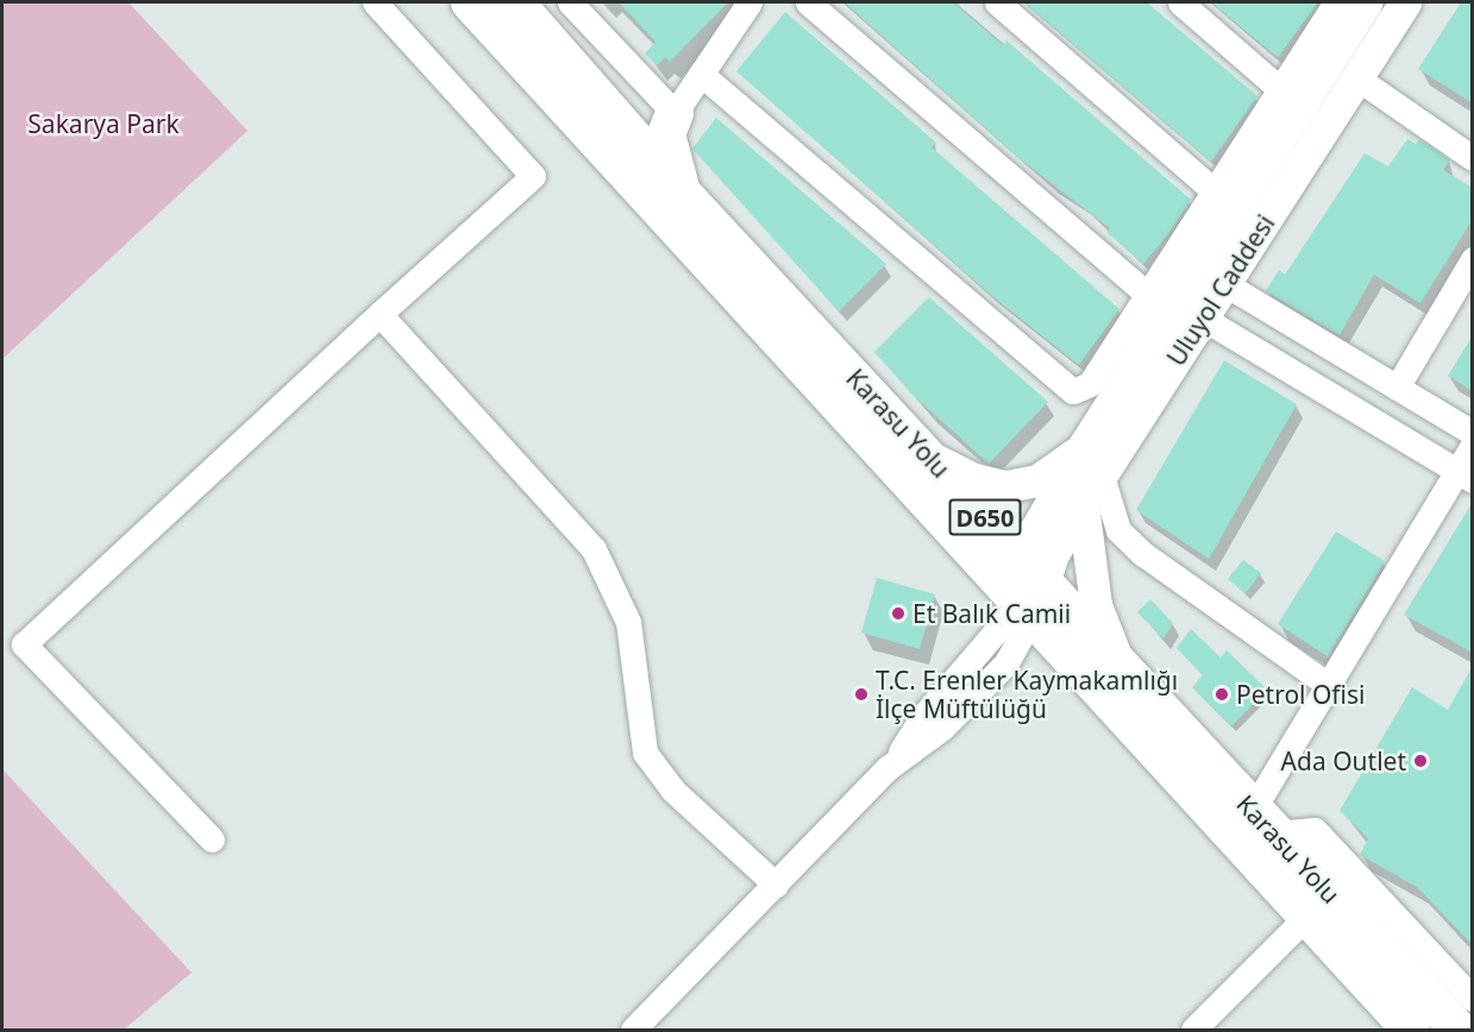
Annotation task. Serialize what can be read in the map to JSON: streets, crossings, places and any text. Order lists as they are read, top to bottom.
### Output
{
  "streets": {
    "highway": ["Karasu Yolu", "D650"],
    "main road": ["Uluyol Caddesi"]
  },
  "crossings": [
    ["Uluyol Caddesi", "Karasu Yolu"]
  ],
  "parks": ["Sakarya Park"],
  "places": [
    "Et Balık Camii",
    "T.C. Erenler Kaymakamlığı İlçe Müftülüğü",
    "Petrol Ofisi",
    "Ada Outlet"
  ]
}
